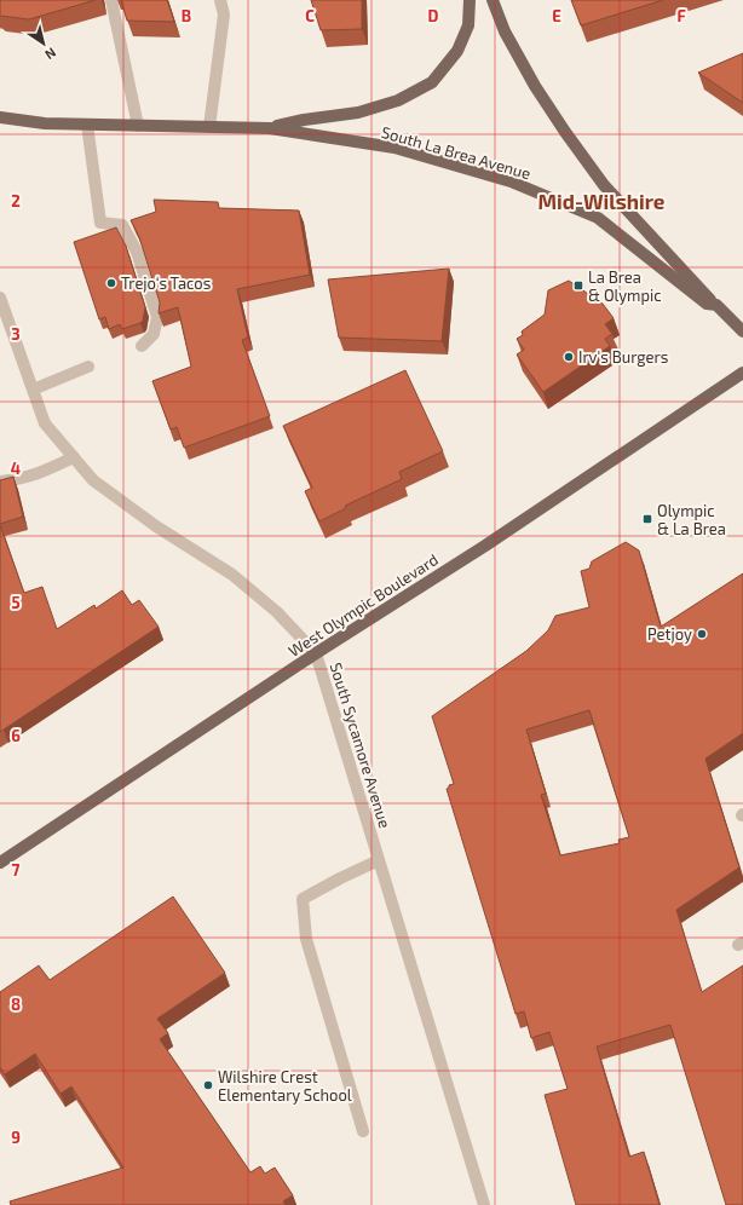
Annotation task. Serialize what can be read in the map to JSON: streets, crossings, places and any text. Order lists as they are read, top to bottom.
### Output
{
  "streets": {
    "main road": ["South La Brea Avenue", "West Olympic Boulevard"],
    "street": ["South Sycamore Avenue"]
  },
  "crossings": [
    ["West Olympic Boulevard", "South Sycamore Avenue"]
  ],
  "districts": ["Mid-Wilshire"],
  "places": {
    "other": [
      "Trejo‘s Tacos",
      "Irv's Burgers",
      "Petjoy",
      "Wilshire Crest Elementary School"
    ],
    "transit": ["La Brea & Olympic", "Olympic & La Brea"]
  },
  "north": "bottom right",
  "grid": {
    "columns": [
      "B",
      "C",
      "D",
      "E",
      "F"
    ],
    "rows": [
      "2",
      "3",
      "4",
      "5",
      "6",
      "7",
      "8",
      "9"
    ]
  }
}
